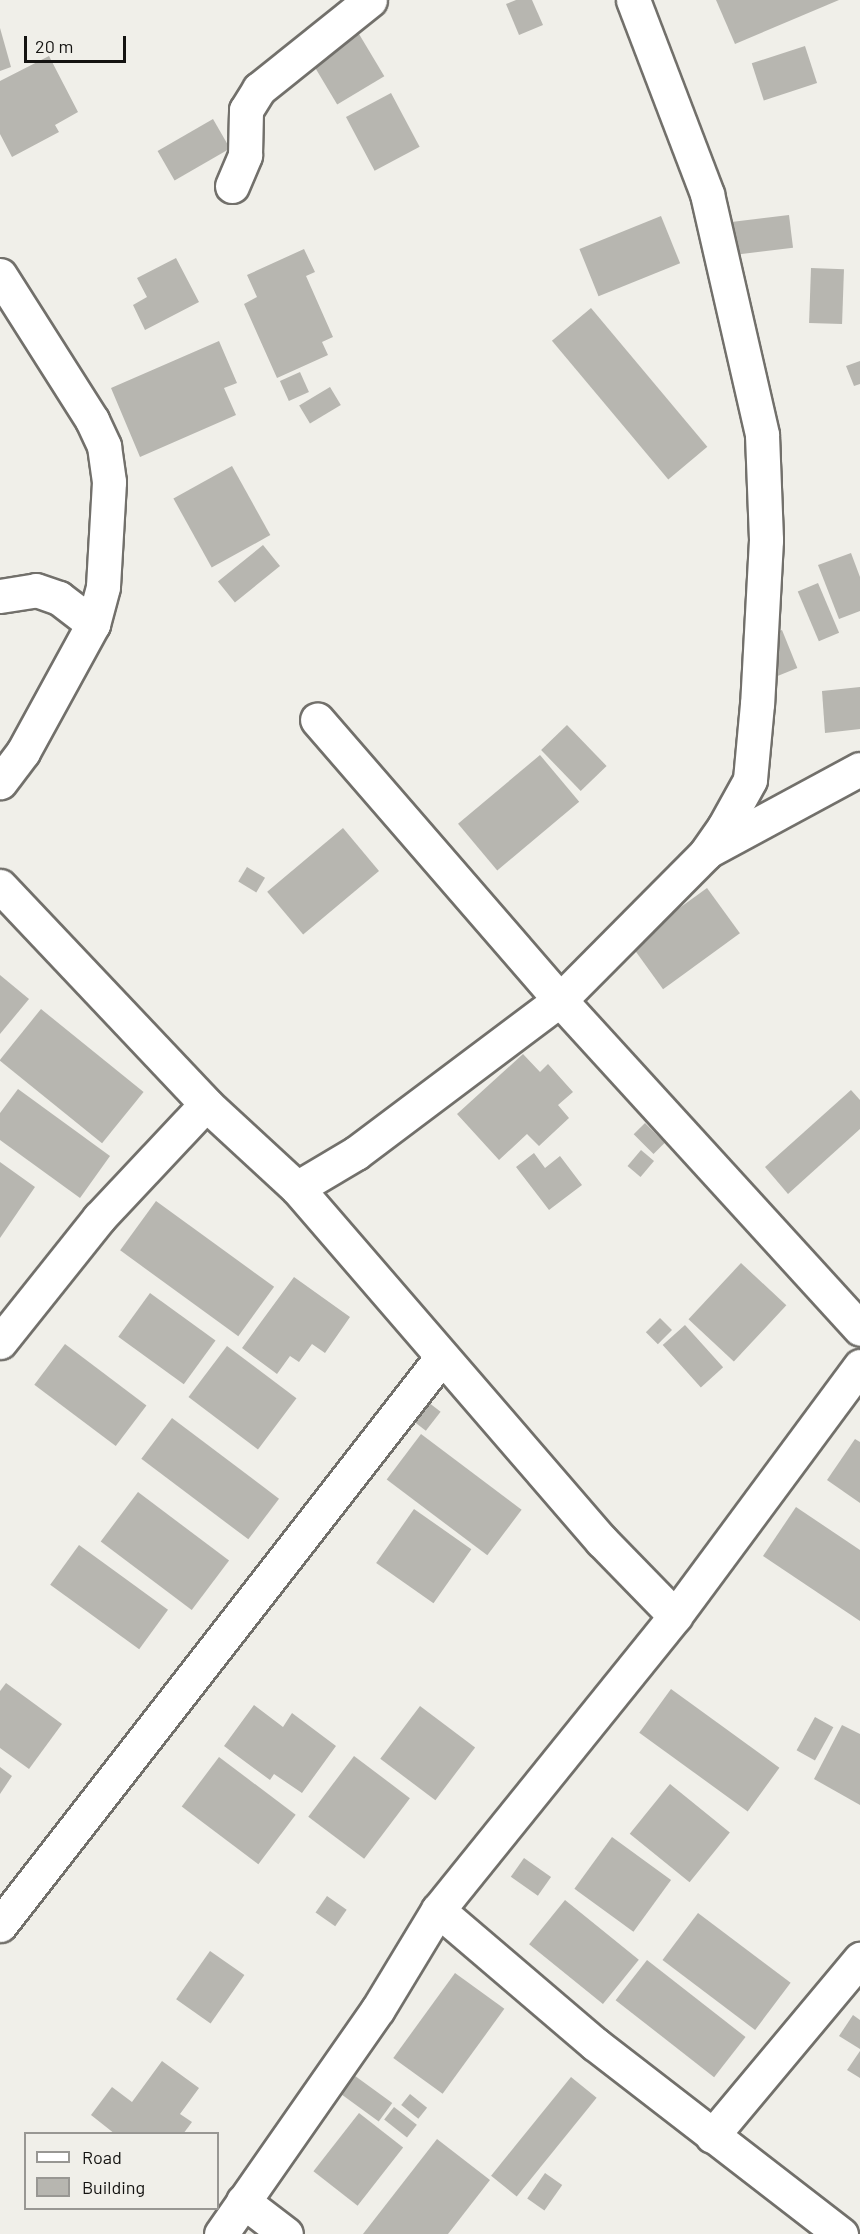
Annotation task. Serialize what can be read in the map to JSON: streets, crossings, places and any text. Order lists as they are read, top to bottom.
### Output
{
  "legend": ["Road", "Building"],
  "scale_bar": "20 m"
}
